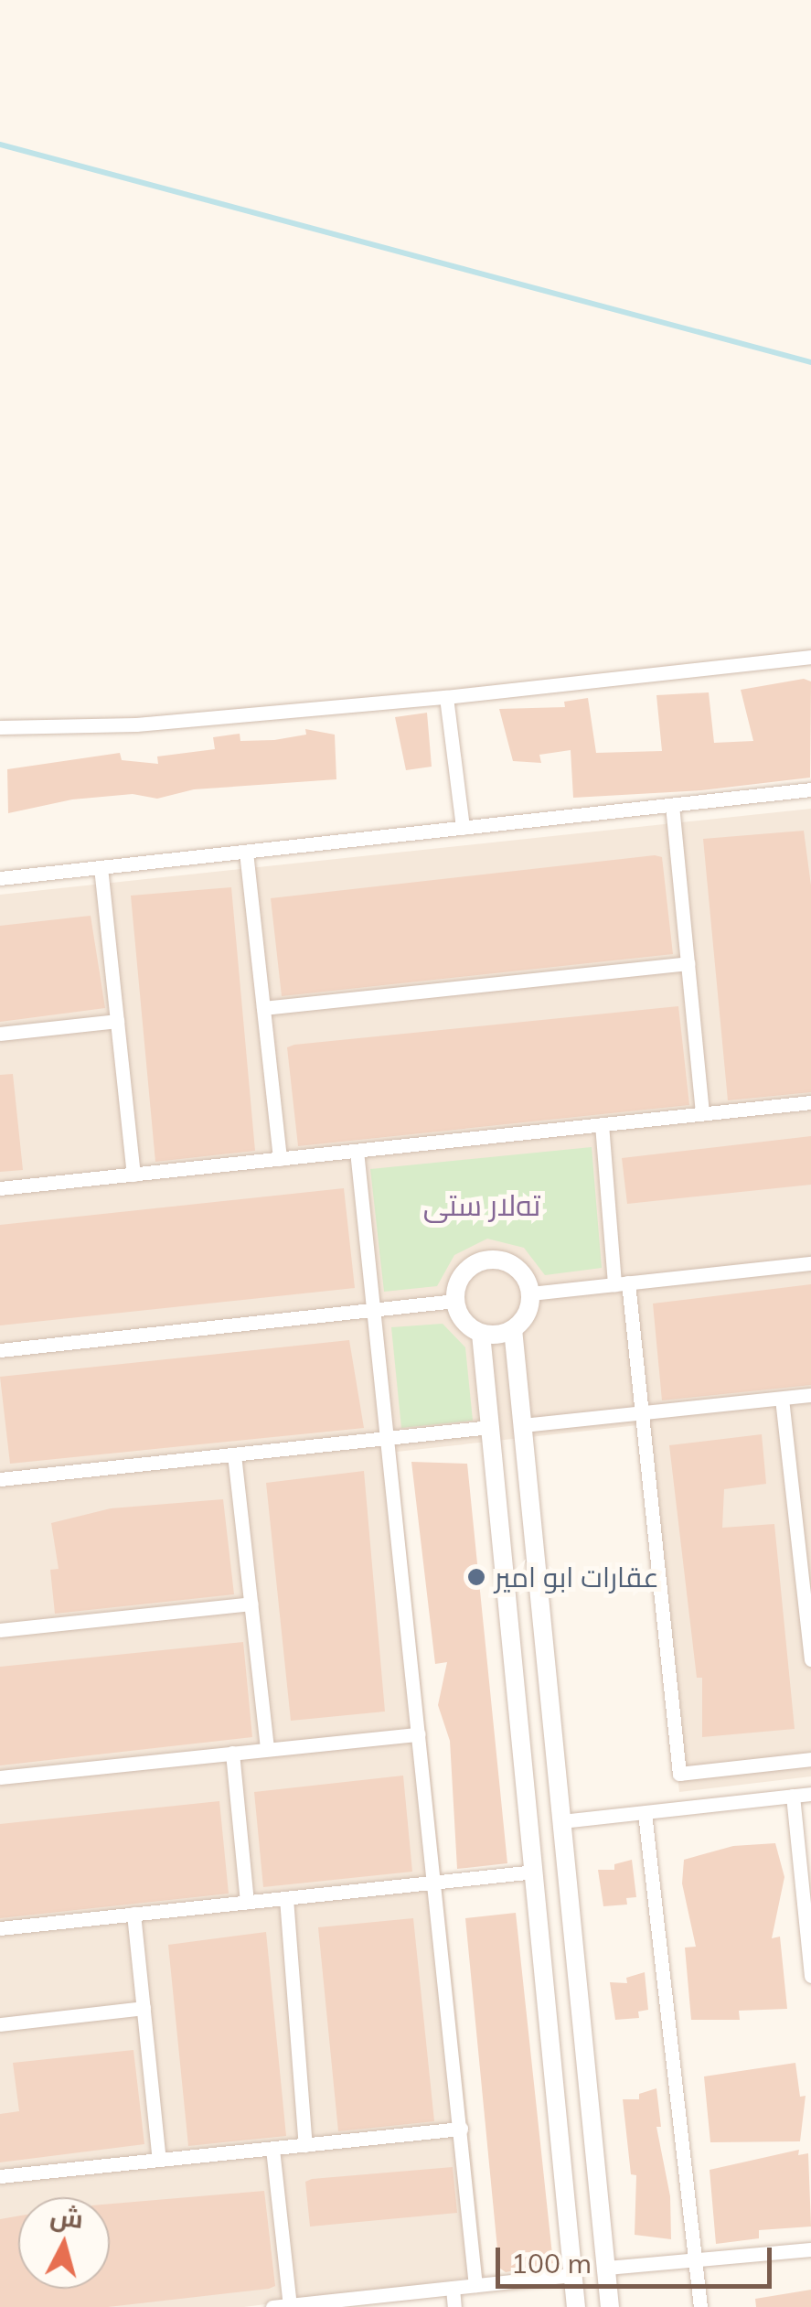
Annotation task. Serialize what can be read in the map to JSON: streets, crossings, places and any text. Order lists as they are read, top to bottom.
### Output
{
  "districts": ["ته‌لار ستی"],
  "places": ["عقارات ابو امير"],
  "scale_bar": "100 m",
  "north": "top"
}
